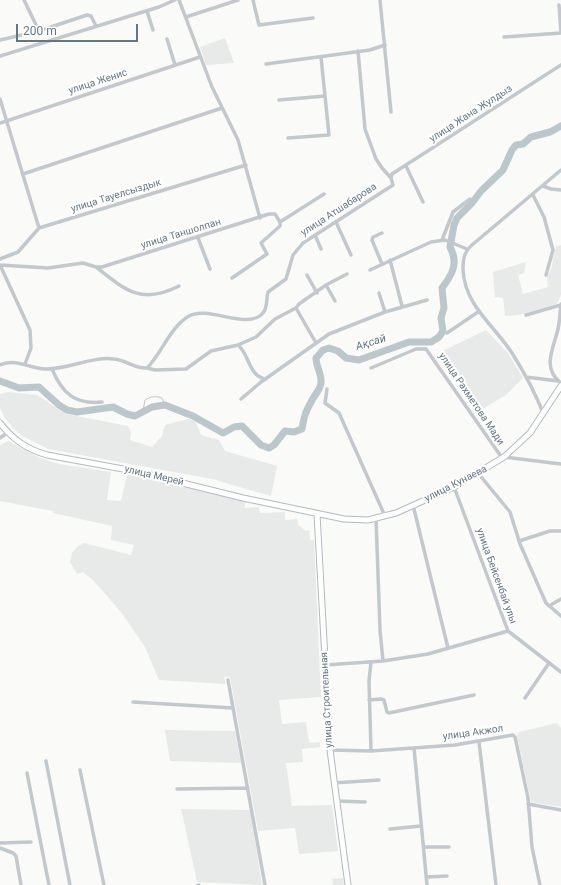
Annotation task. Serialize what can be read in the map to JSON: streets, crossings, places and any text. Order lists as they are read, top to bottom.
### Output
{
  "streets": {
    "main road": ["улица Мерей", "улица Кунаева", "улица Строительная"],
    "street": [
      "улица Женис",
      "улица Жана Жулдыз",
      "улица Тауелсыздык",
      "улица Атшабарова",
      "улица Таншолпан",
      "улица Рахметова Мади",
      "улица Бейсенбай улы",
      "улица Акжол"
    ]
  },
  "crossings": [
    ["улица Жана Жулдыз", "улица Атшабарова"],
    ["улица Рахметова Мади", "улица Кунаева"],
    ["улица Мерей", "улица Кунаева"],
    ["улица Мерей", "улица Строительная"],
    ["улица Кунаева", "улица Бейсенбай улы"],
    ["улица Кунаева", "улица Строительная"],
    ["улица Строительная", "улица Акжол"]
  ],
  "water": ["Ақсай"],
  "scale_bar": "200 m"
}
